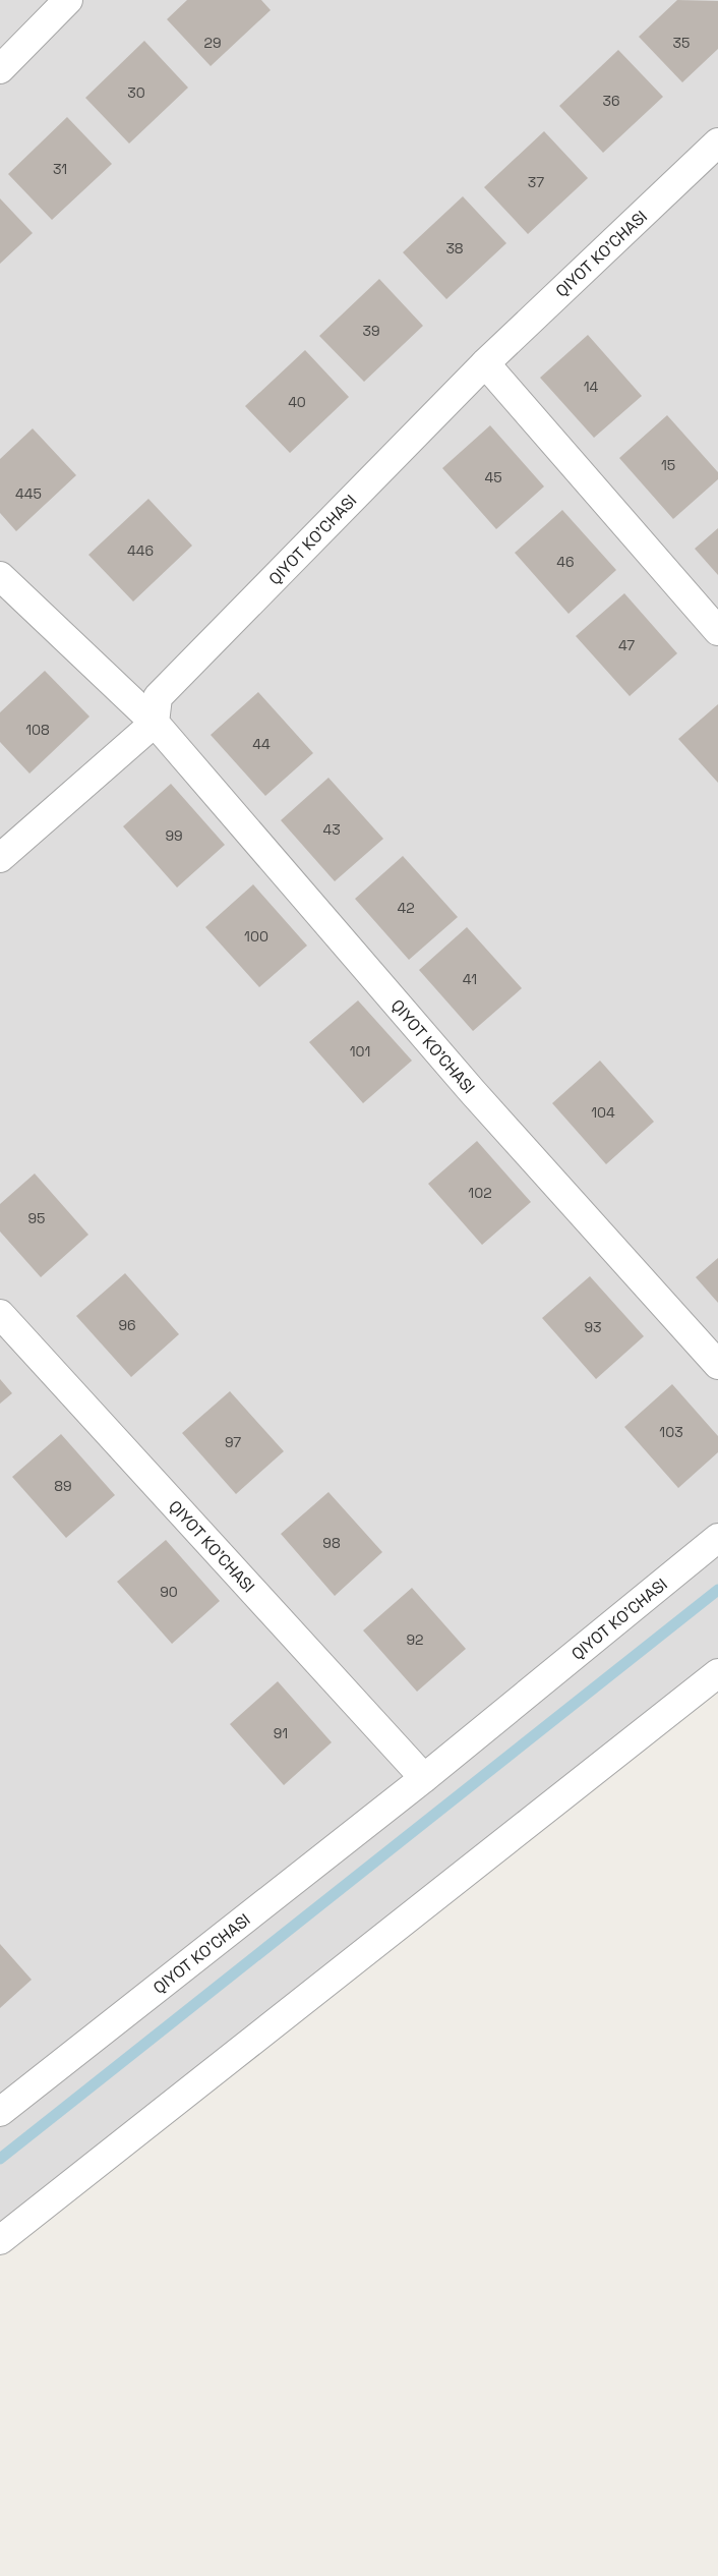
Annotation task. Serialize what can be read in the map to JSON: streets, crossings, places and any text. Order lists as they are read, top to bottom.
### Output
{
  "streets": {
    "street": ["QIYOT KO'CHASI"]
  },
  "house_numbers": [
    "29",
    "35",
    "30",
    "36",
    "31",
    "37",
    "38",
    "39",
    "14",
    "40",
    "15",
    "45",
    "445",
    "446",
    "46",
    "47",
    "108",
    "44",
    "43",
    "99",
    "42",
    "100",
    "41",
    "101",
    "104",
    "102",
    "95",
    "96",
    "93",
    "103",
    "97",
    "89",
    "98",
    "90",
    "92",
    "91"
  ]
}
